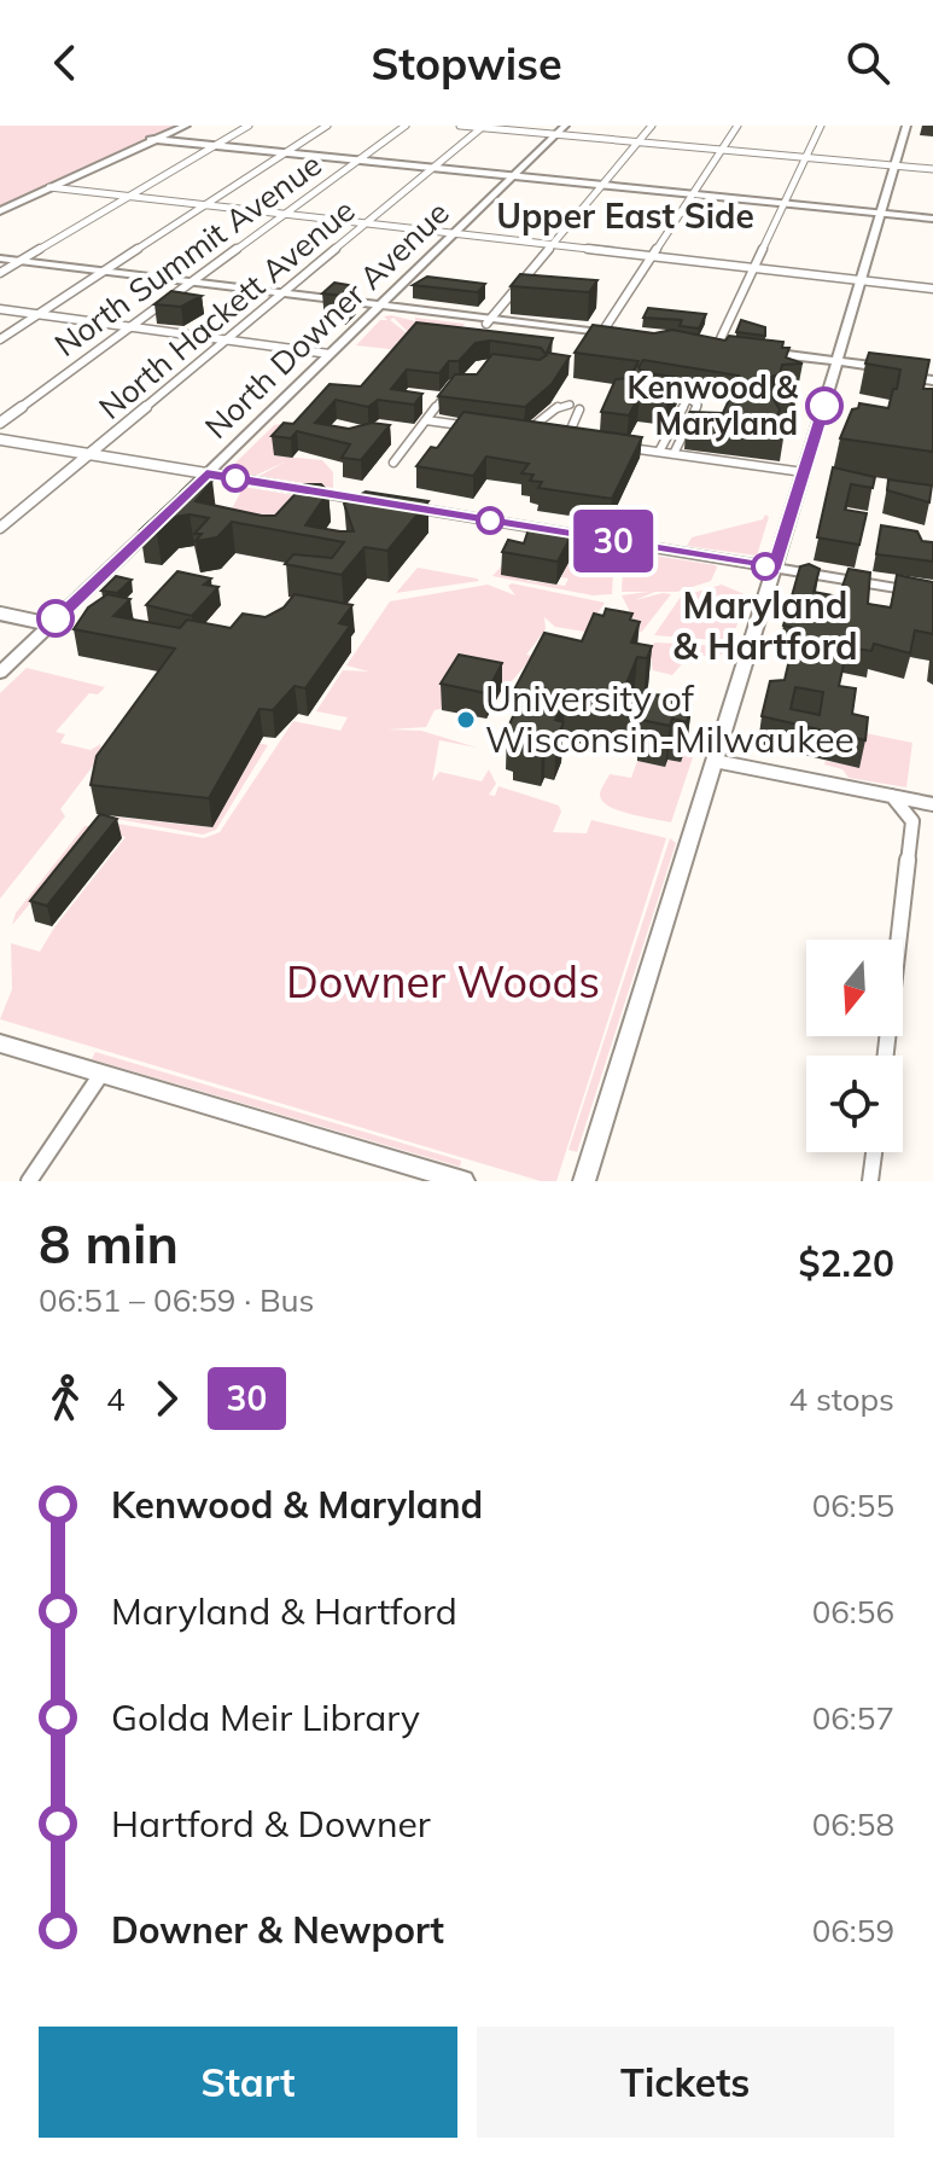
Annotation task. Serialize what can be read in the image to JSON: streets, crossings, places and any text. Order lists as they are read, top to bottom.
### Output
{
  "streets": {
    "street": ["North Summit Avenue", "North Hackett Avenue", "North Downer Avenue"]
  },
  "districts": ["Upper East Side"],
  "parks": ["Downer Woods"],
  "places": ["Kenwood & Maryland", "Maryland & Hartford", "University of Wisconsin-Milwaukee"],
  "lines": ["bus line 30"],
  "north": "bottom",
  "page": {
    "header": "Stopwise",
    "on_map": "30",
    "heading": ["8 min", "06:51 – 06:59 · Bus", "$2.20"],
    "legs": ["4", "30", "4 stops"],
    "list": [
      {
        "name": "Kenwood & Maryland",
        "value": "06:55"
      },
      {
        "name": "Maryland & Hartford",
        "value": "06:56"
      },
      {
        "name": "Golda Meir Library",
        "value": "06:57"
      },
      {
        "name": "Hartford & Downer",
        "value": "06:58"
      },
      {
        "name": "Downer & Newport",
        "value": "06:59"
      }
    ],
    "buttons": ["Start", "Tickets"]
  }
}
